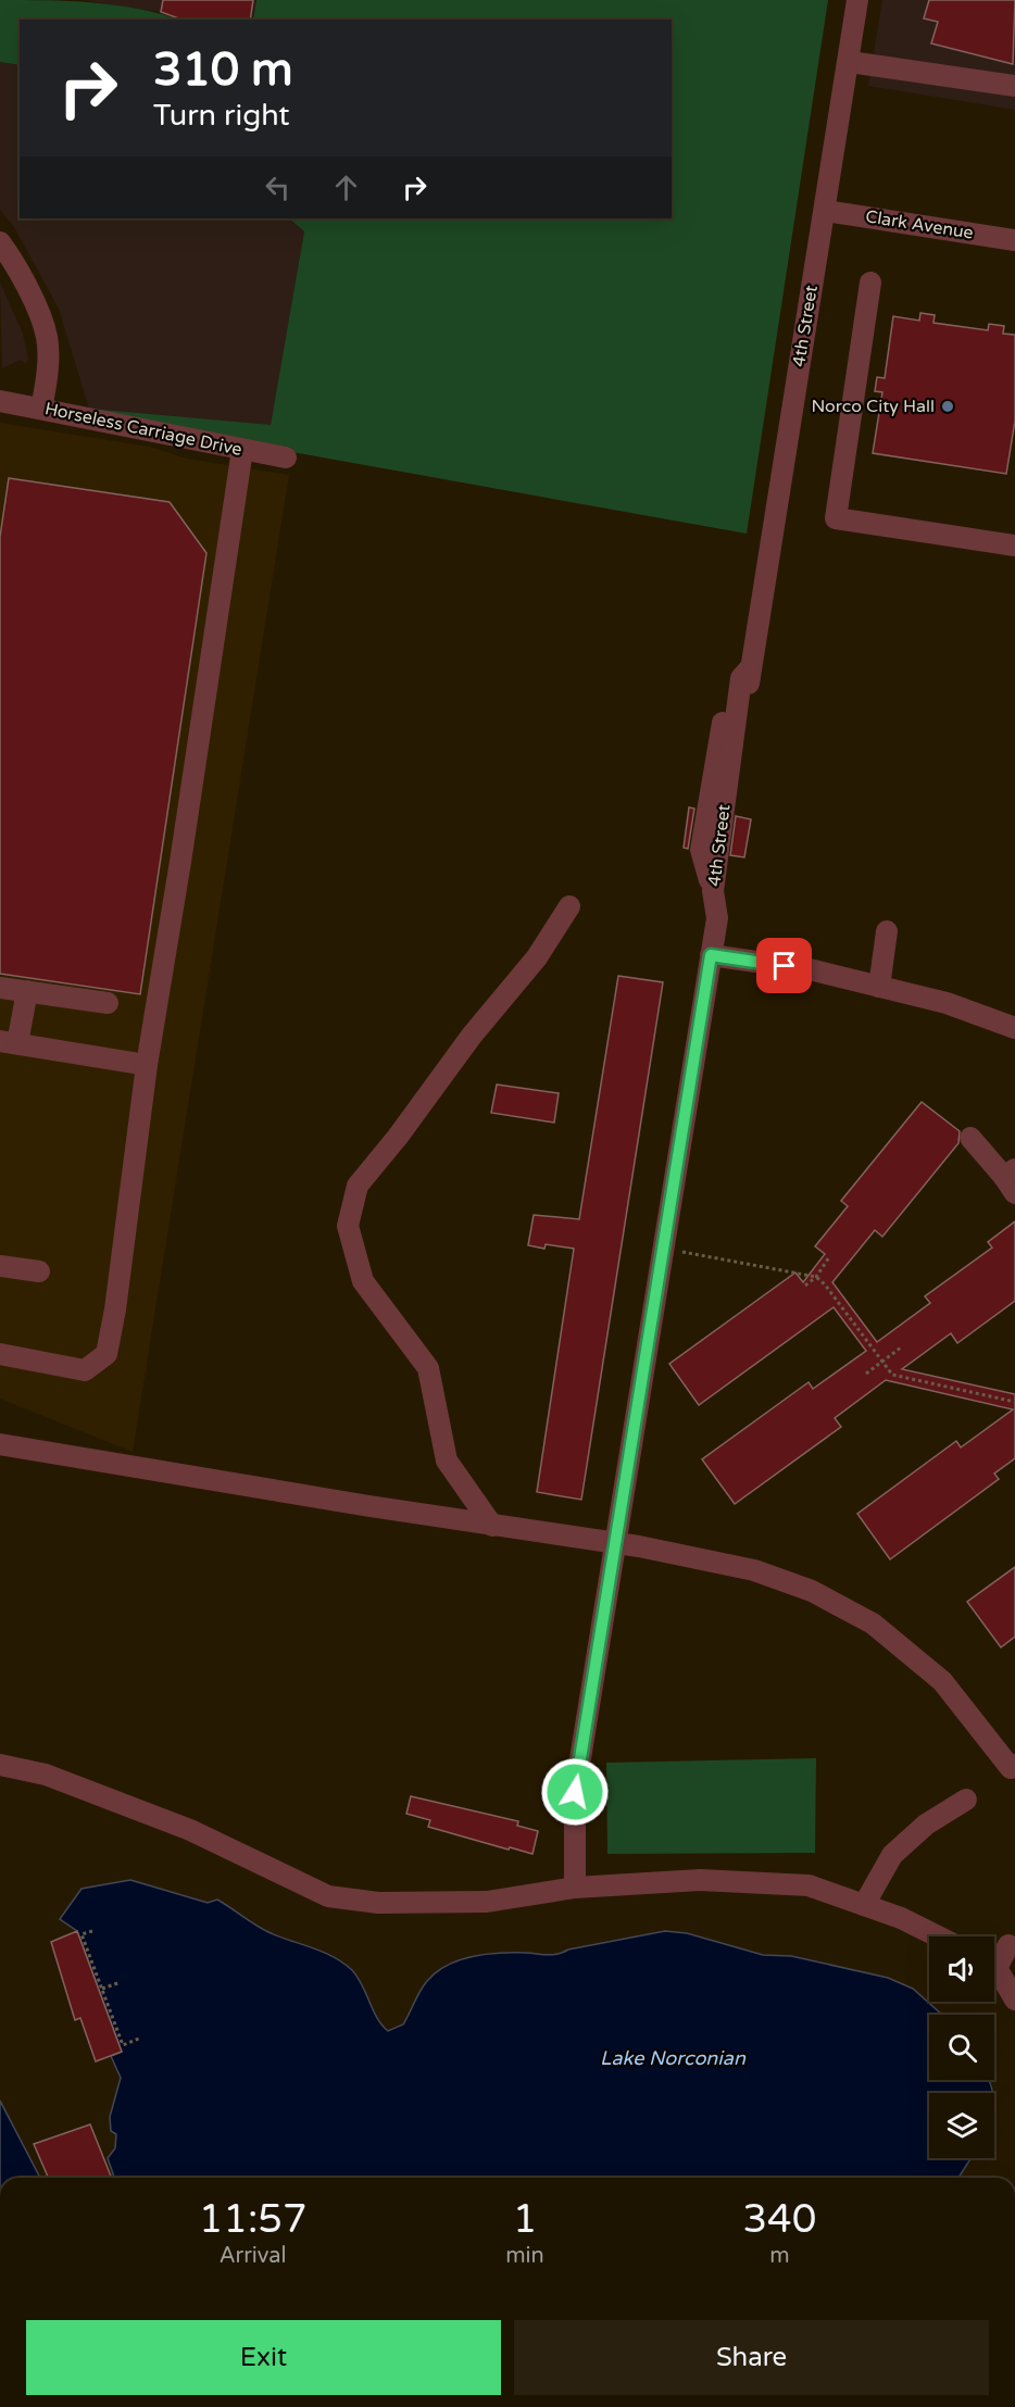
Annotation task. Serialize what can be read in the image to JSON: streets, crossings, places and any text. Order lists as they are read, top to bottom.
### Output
{
  "streets": {
    "street": ["Clark Avenue", "4th Street", "Horseless Carriage Drive"]
  },
  "crossings": [
    ["Clark Avenue", "4th Street"]
  ],
  "water": ["Lake Norconian"],
  "places": ["Norco City Hall"],
  "page": {
    "turn": ["310 m", "Turn right"],
    "eta": [
      "11:57",
      "Arrival",
      "1",
      "min",
      "340",
      "m"
    ],
    "buttons": ["Exit", "Share"]
  }
}
